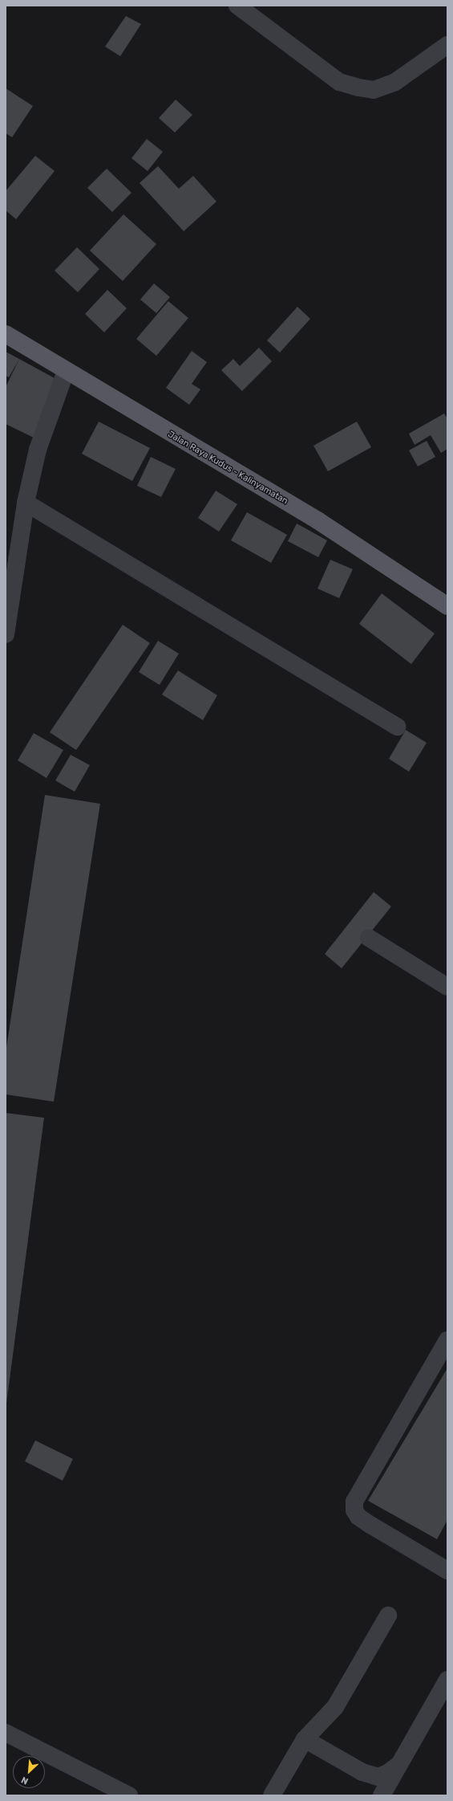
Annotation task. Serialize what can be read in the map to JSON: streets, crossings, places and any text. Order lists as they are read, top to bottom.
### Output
{
  "streets": {
    "main road": ["Jalan Raya Kudus - Kalinyamatan"]
  },
  "north": "bottom left"
}
